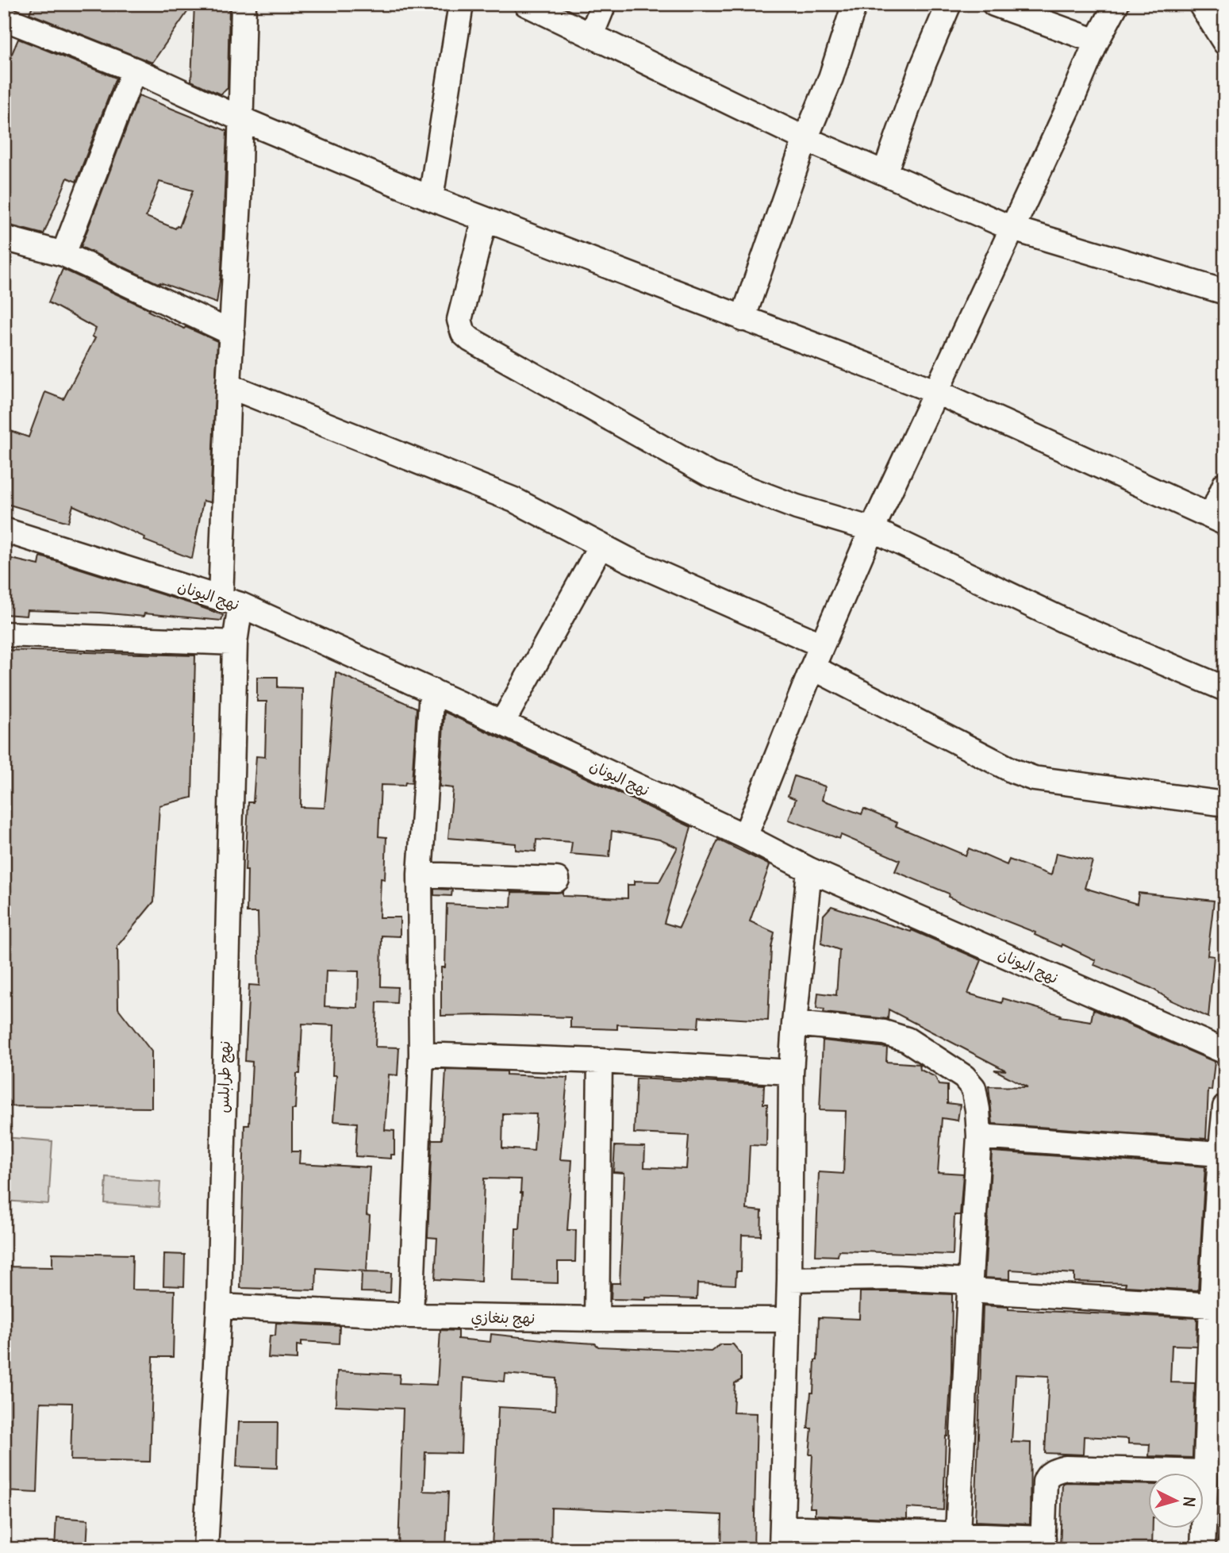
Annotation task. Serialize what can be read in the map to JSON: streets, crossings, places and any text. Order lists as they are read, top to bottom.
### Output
{
  "streets": {
    "street": ["نهج اليونان", "نهج طرابلس", "نهج بنغازي"]
  },
  "crossings": [
    ["نهج اليونان", "نهج طرابلس"],
    ["نهج طرابلس", "نهج بنغازي"]
  ],
  "north": "right"
}
